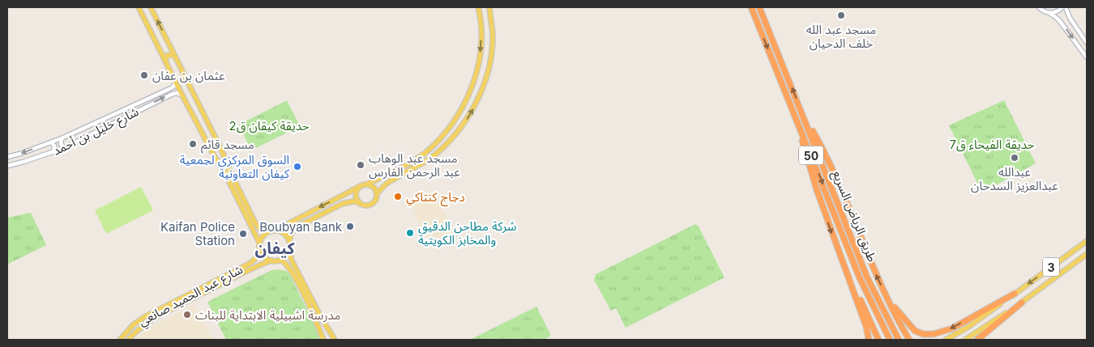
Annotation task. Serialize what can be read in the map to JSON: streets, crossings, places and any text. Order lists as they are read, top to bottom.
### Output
{
  "streets": {
    "highway": ["50", "طريق الرياض السريع"],
    "main road": ["3", "شارع عبد الحميد صانعي"],
    "street": ["شارع خليل بن أحمد"]
  },
  "districts": ["كيفان"],
  "parks": ["حديقة كيقان ق2", "حديقة الفيحاء ق7"],
  "places": [
    "مسجد عبد الله خلف الدحيان",
    "عثمان بن عفان",
    "مسجد قائم",
    "عبدالله عبدالعزيز السدحان",
    "مسجد عبد الوهاب عبد الرحمن الفارس",
    "السوق المركزي لجمعية كيفان التعاونية",
    "دجاج كنتاكي",
    "Boubyan Bank",
    "شركة مطاحن الدقيق والمخابز الكويتية",
    "Kaifan Police Station",
    "مدرسة اشبيلية الابتداية للبنات"
  ]
}
